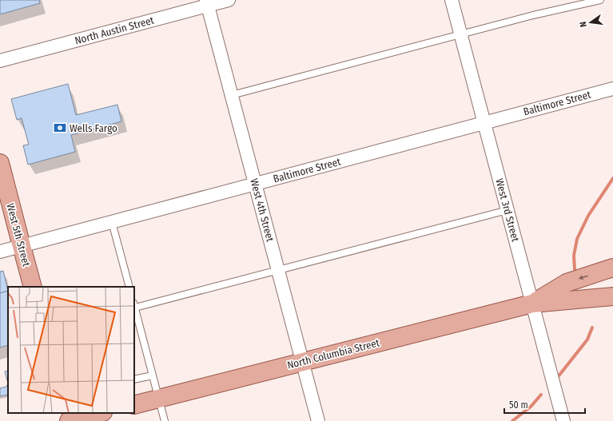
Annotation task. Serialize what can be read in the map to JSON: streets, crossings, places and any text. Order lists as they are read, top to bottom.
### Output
{
  "streets": {
    "main road": ["West 5th Street", "North Columbia Street"],
    "street": [
      "North Austin Street",
      "Baltimore Street",
      "West 4th Street",
      "West 3rd Street"
    ]
  },
  "crossings": [
    ["North Austin Street", "West 4th Street"],
    ["Baltimore Street", "West 4th Street"],
    ["Baltimore Street", "West 3rd Street"],
    ["Baltimore Street", "West 5th Street"],
    ["West 4th Street", "North Columbia Street"],
    ["West 3rd Street", "North Columbia Street"]
  ],
  "places": {
    "bank": ["Wells Fargo"]
  },
  "scale_bar": "50 m",
  "north": "left"
}
